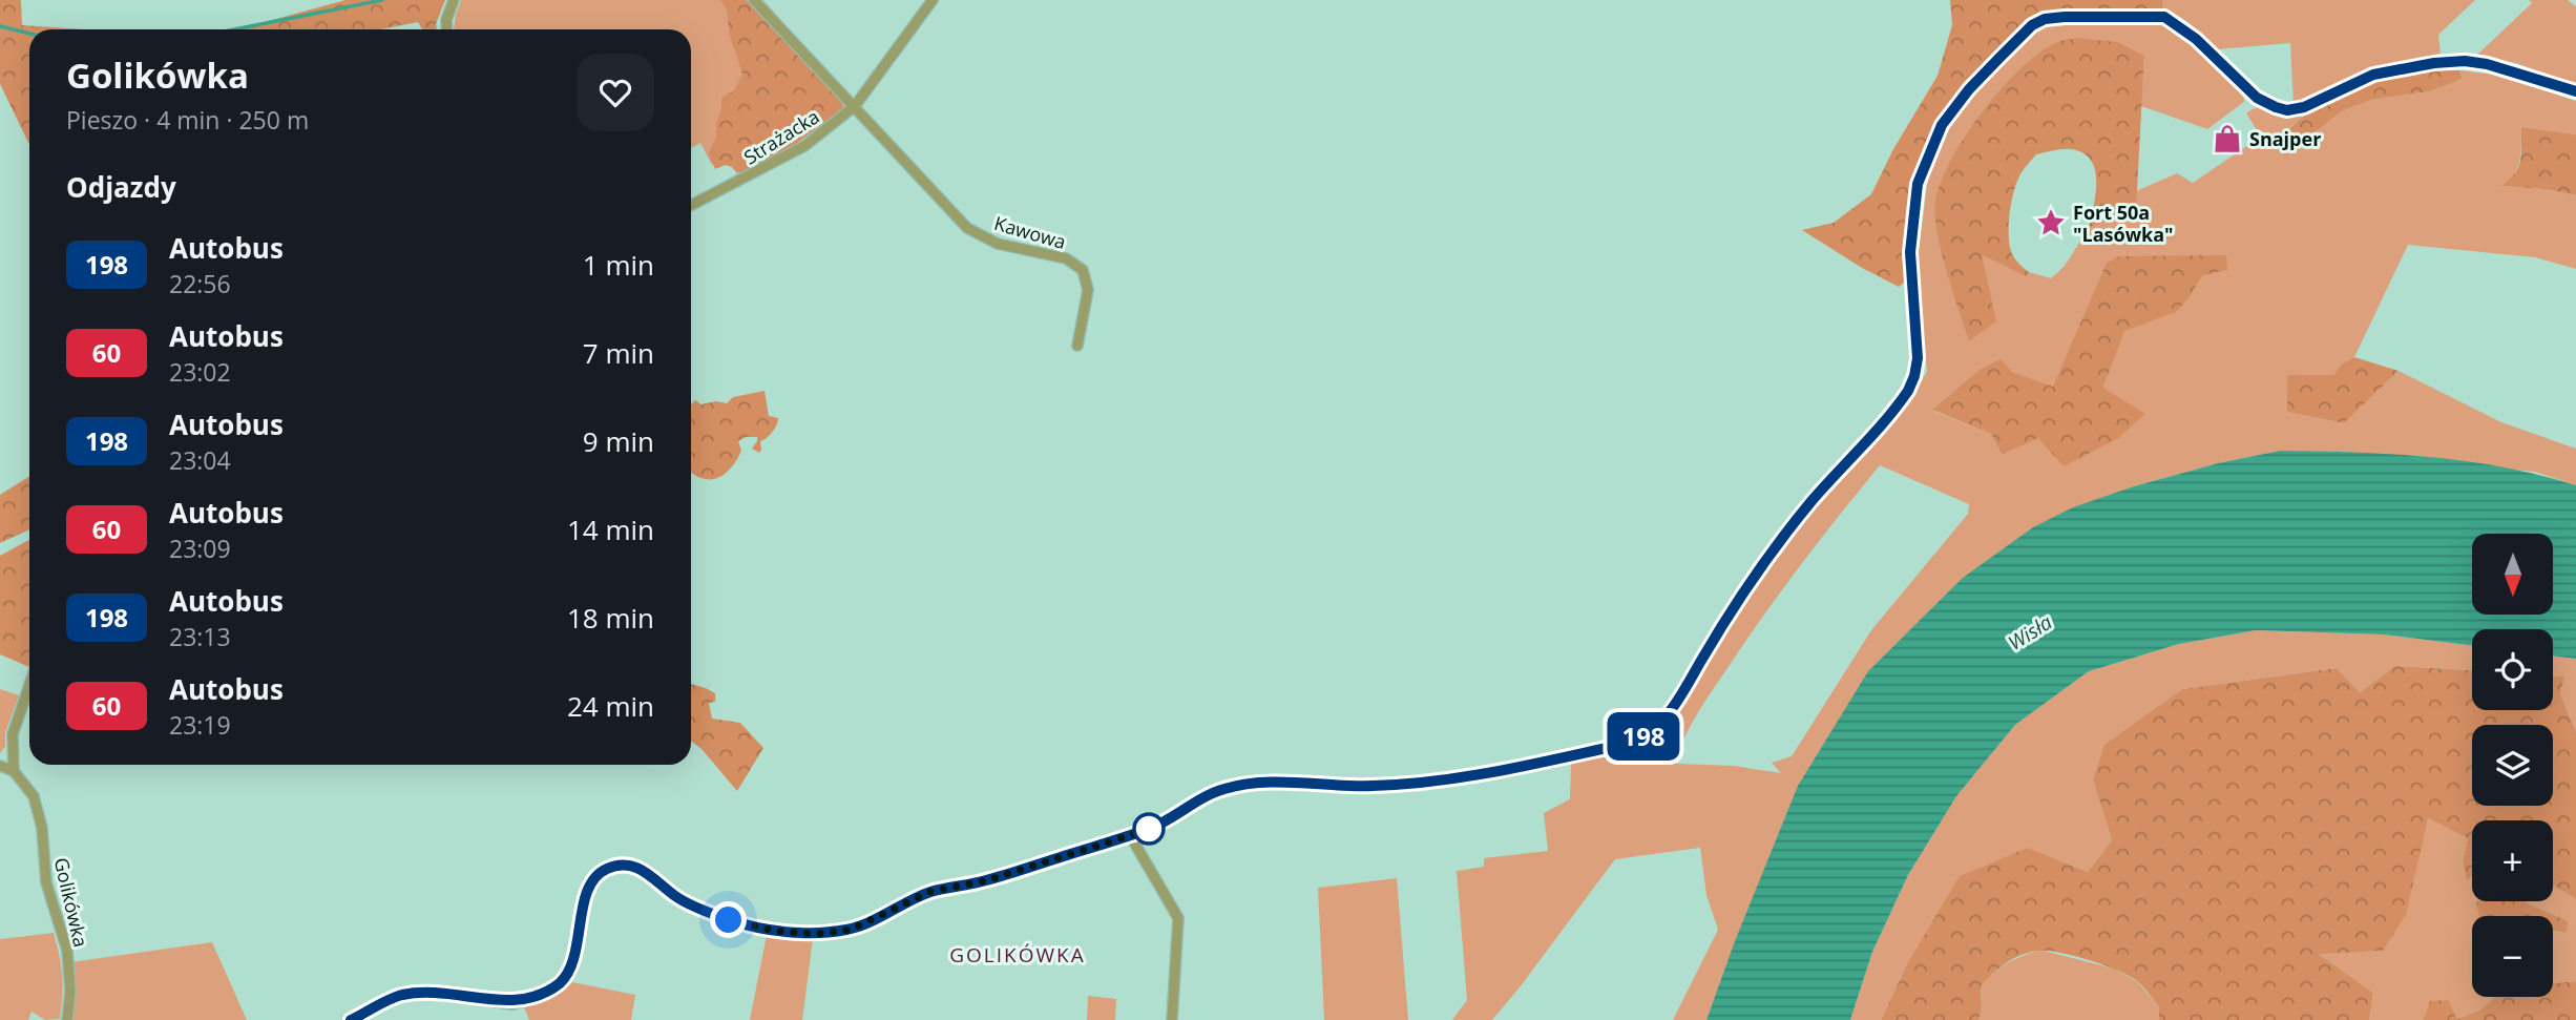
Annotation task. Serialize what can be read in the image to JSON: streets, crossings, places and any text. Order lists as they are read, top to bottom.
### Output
{
  "streets": {
    "street": ["Strażacka", "Kawowa", "Golikówka"]
  },
  "crossings": [
    ["Strażacka", "Kawowa"]
  ],
  "districts": ["GOLIKÓWKA"],
  "water": ["Wisła"],
  "places": {
    "shop": ["Snajper"],
    "place": ["Fort 50a \"Lasówka\""]
  },
  "lines": ["bus line 198"],
  "north": "bottom",
  "page": {
    "on_map": "198",
    "heading": [
      ["Golikówka", "Pieszo · 4 min · 250 m"],
      "Odjazdy"
    ],
    "list": [
      {
        "mark": "198",
        "name": "Autobus",
        "note": "22:56",
        "value": "1 min"
      },
      {
        "mark": "60",
        "name": "Autobus",
        "note": "23:02",
        "value": "7 min"
      },
      {
        "mark": "198",
        "name": "Autobus",
        "note": "23:04",
        "value": "9 min"
      },
      {
        "mark": "60",
        "name": "Autobus",
        "note": "23:09",
        "value": "14 min"
      },
      {
        "mark": "198",
        "name": "Autobus",
        "note": "23:13",
        "value": "18 min"
      },
      {
        "mark": "60",
        "name": "Autobus",
        "note": "23:19",
        "value": "24 min"
      }
    ],
    "map_buttons": ["+", "−"]
  }
}
